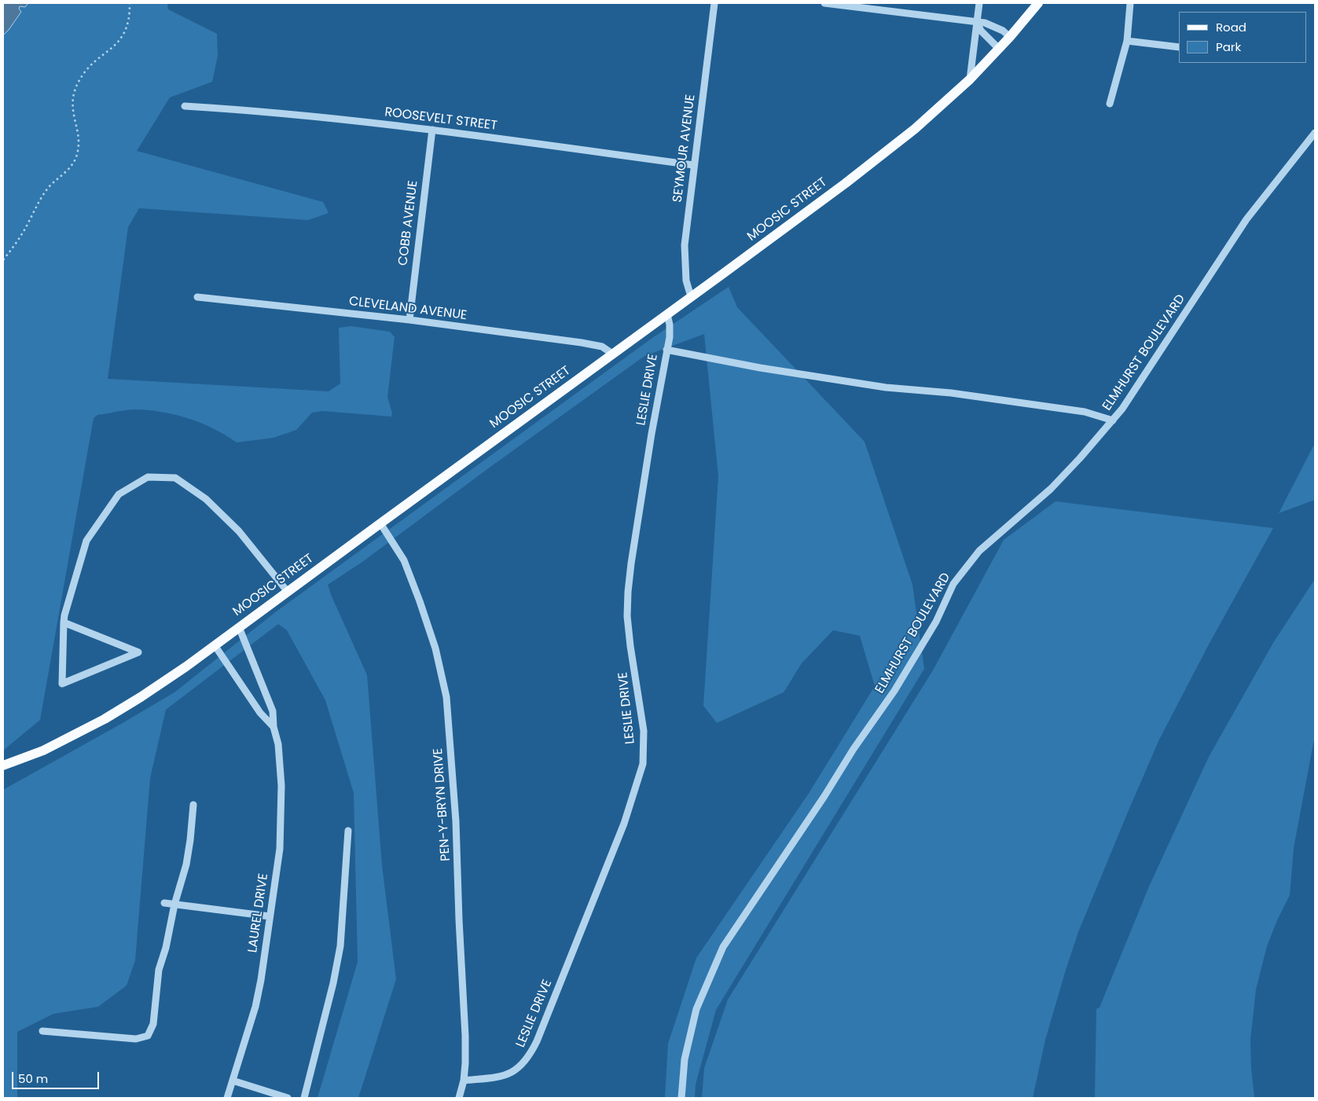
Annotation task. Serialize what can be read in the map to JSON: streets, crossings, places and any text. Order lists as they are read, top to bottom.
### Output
{
  "streets": {
    "main road": ["MOOSIC STREET"],
    "street": [
      "ROOSEVELT STREET",
      "SEYMOUR AVENUE",
      "COBB AVENUE",
      "CLEVELAND AVENUE",
      "ELMHURST BOULEVARD",
      "LESLIE DRIVE",
      "PEN-Y-BRYN DRIVE",
      "LAUREL DRIVE"
    ]
  },
  "crossings": [
    ["ROOSEVELT STREET", "SEYMOUR AVENUE"],
    ["ROOSEVELT STREET", "COBB AVENUE"],
    ["SEYMOUR AVENUE", "MOOSIC STREET"],
    ["MOOSIC STREET", "CLEVELAND AVENUE"],
    ["MOOSIC STREET", "LESLIE DRIVE"],
    ["MOOSIC STREET", "PEN-Y-BRYN DRIVE"],
    ["MOOSIC STREET", "LAUREL DRIVE"],
    ["COBB AVENUE", "CLEVELAND AVENUE"],
    ["LESLIE DRIVE", "PEN-Y-BRYN DRIVE"]
  ],
  "legend": ["Road", "Park"],
  "scale_bar": "50 m"
}
